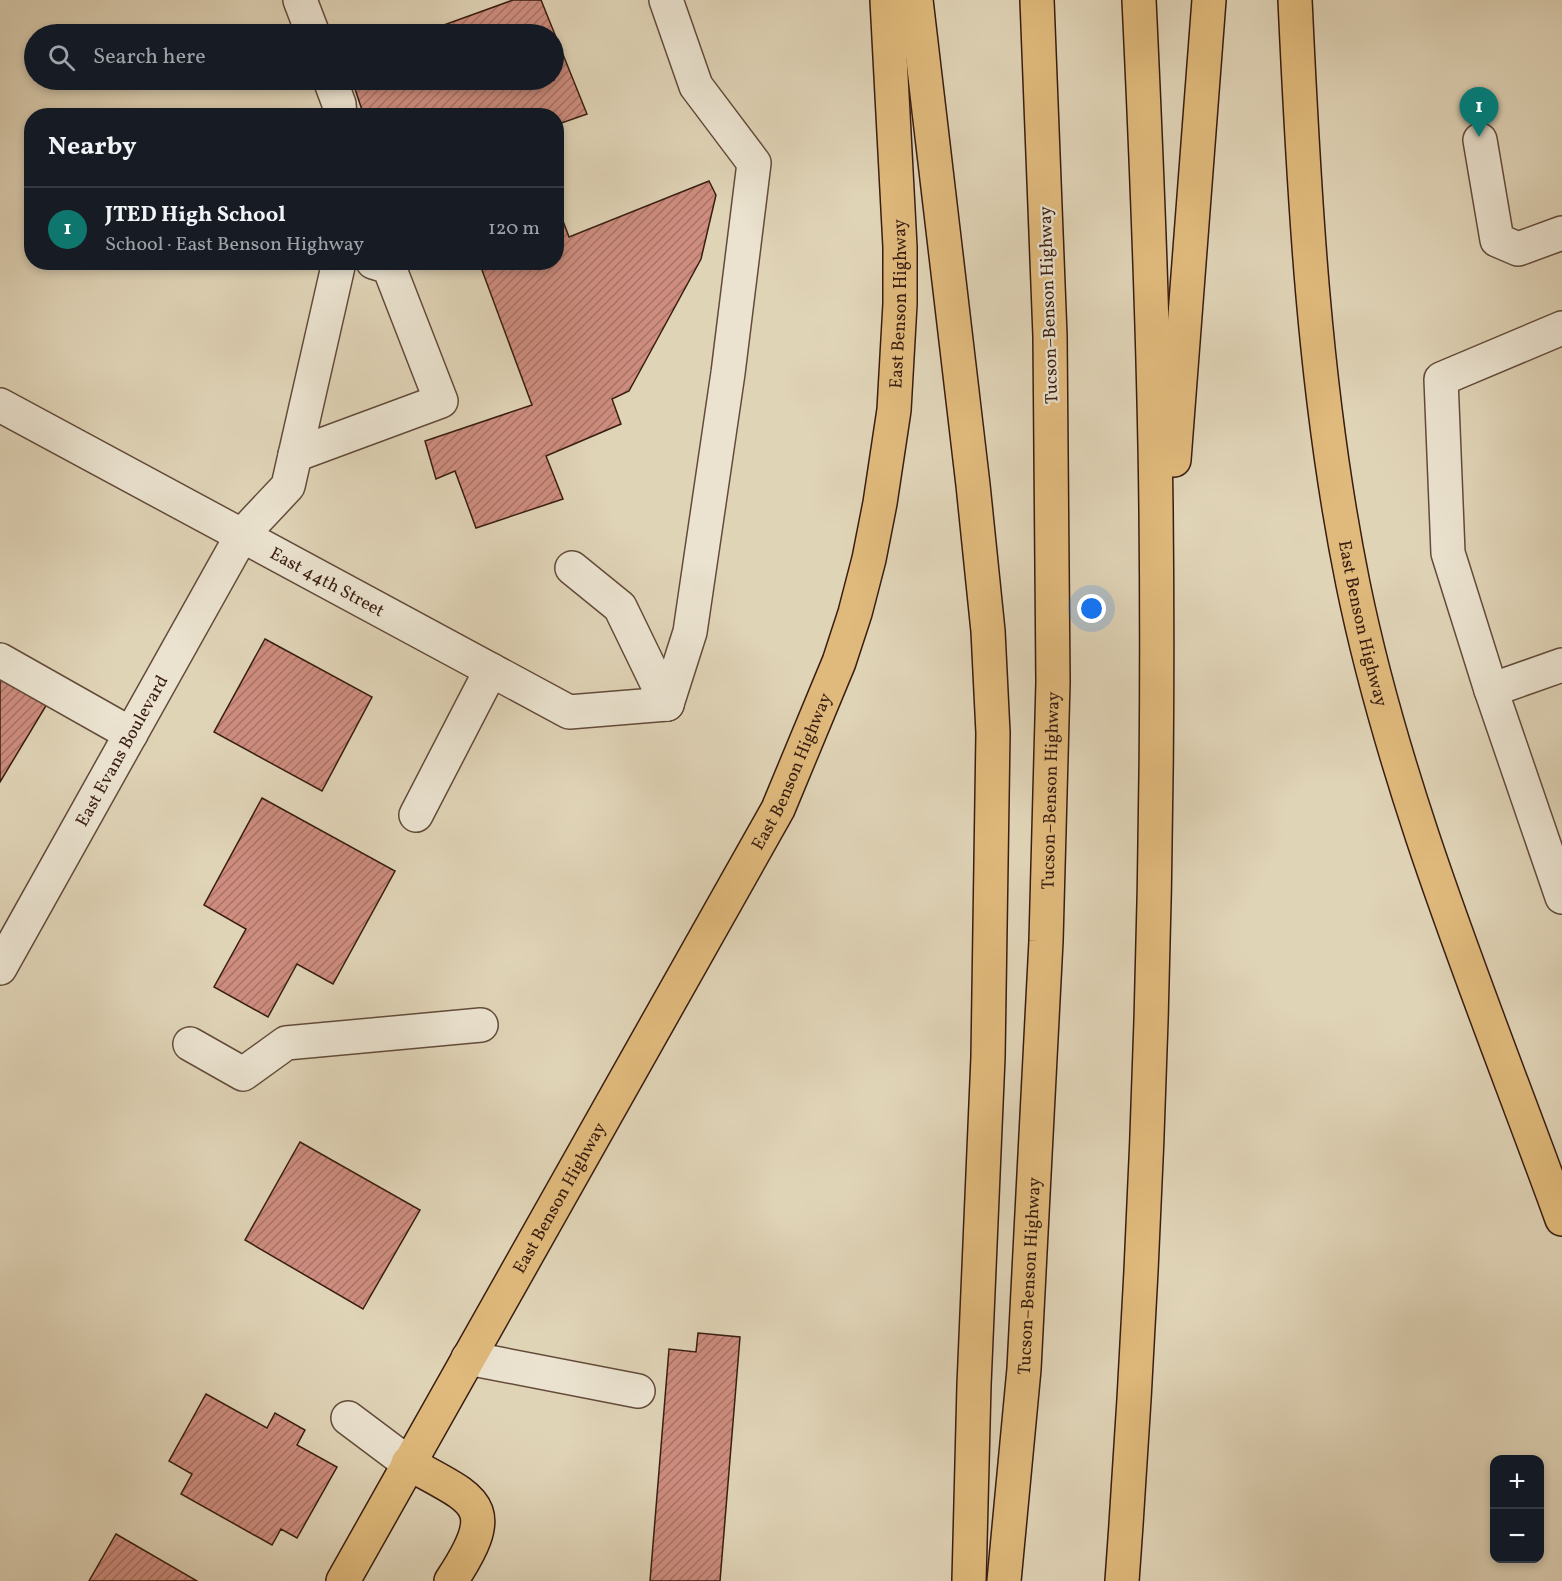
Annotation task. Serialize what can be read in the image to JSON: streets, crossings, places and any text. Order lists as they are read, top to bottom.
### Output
{
  "streets": {
    "main road": ["East Benson Highway", "Tucson–Benson Highway"],
    "street": ["East 44th Street", "East Evans Boulevard"]
  },
  "crossings": [
    ["East 44th Street", "East Evans Boulevard"]
  ],
  "page": {
    "search": "Search here",
    "pins": "1",
    "heading": "Nearby",
    "list": [
      {
        "mark": "1",
        "name": "JTED High School",
        "note": "School · East Benson Highway",
        "value": "120 m"
      }
    ],
    "map_buttons": ["+", "−"]
  }
}
